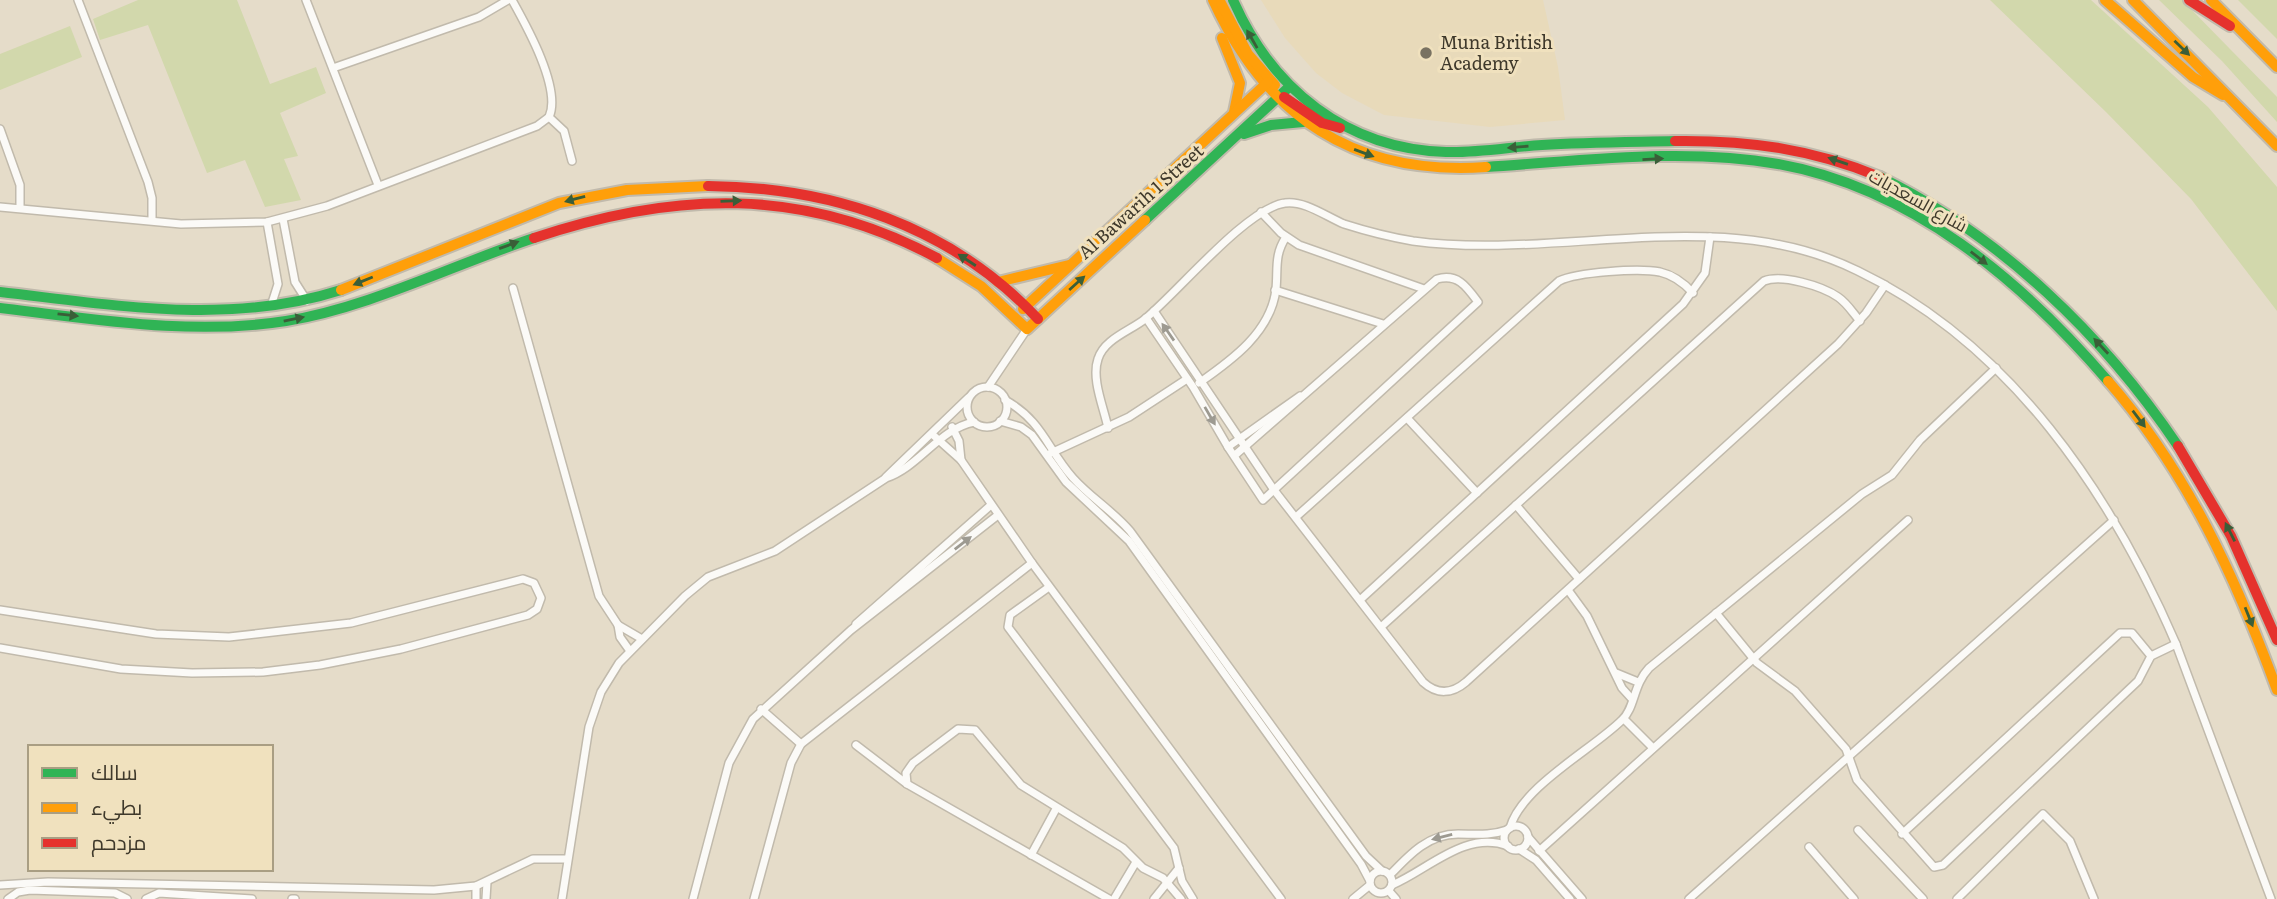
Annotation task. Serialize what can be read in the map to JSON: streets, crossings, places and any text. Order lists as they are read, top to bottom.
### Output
{
  "streets": {
    "main road": ["شارع السعديات", "Al Bawarih 1 Street"]
  },
  "crossings": [
    ["شارع السعديات", "Al Bawarih 1 Street"]
  ],
  "places": ["Muna British Academy"],
  "legend": ["سالك", "بطيء", "مزدحم"]
}
